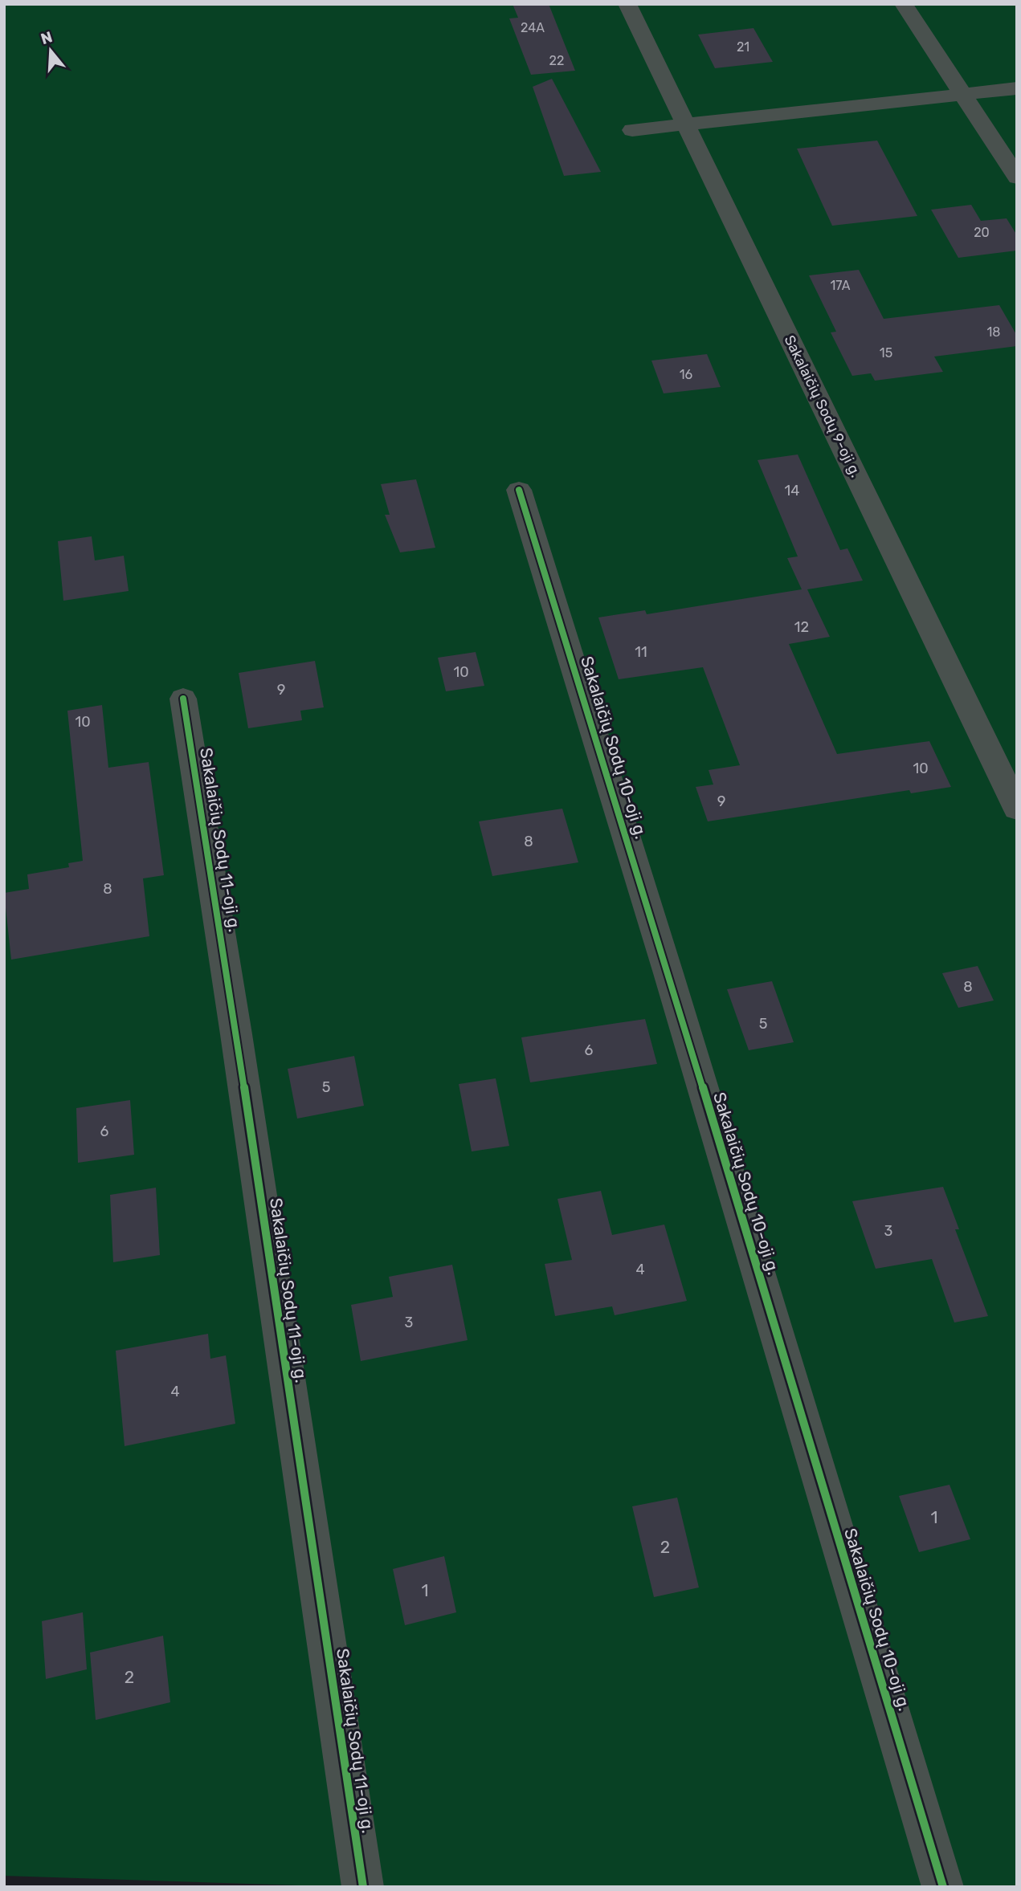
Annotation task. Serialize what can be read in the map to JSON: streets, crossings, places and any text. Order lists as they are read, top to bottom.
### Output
{
  "streets": {
    "street": ["Sakalaičių Sodų 9-oji g.", "Sakalaičių Sodų 10-oji g.", "Sakalaičių Sodų 11-oji g."]
  },
  "house_numbers": [
    "24A",
    "21",
    "22",
    "20",
    "17A",
    "18",
    "15",
    "16",
    "14",
    "12",
    "11",
    "10",
    "9",
    "10",
    "10",
    "9",
    "8",
    "8",
    "8",
    "5",
    "6",
    "5",
    "6",
    "3",
    "4",
    "3",
    "4",
    "1",
    "2",
    "1",
    "2"
  ],
  "north": "top"
}
